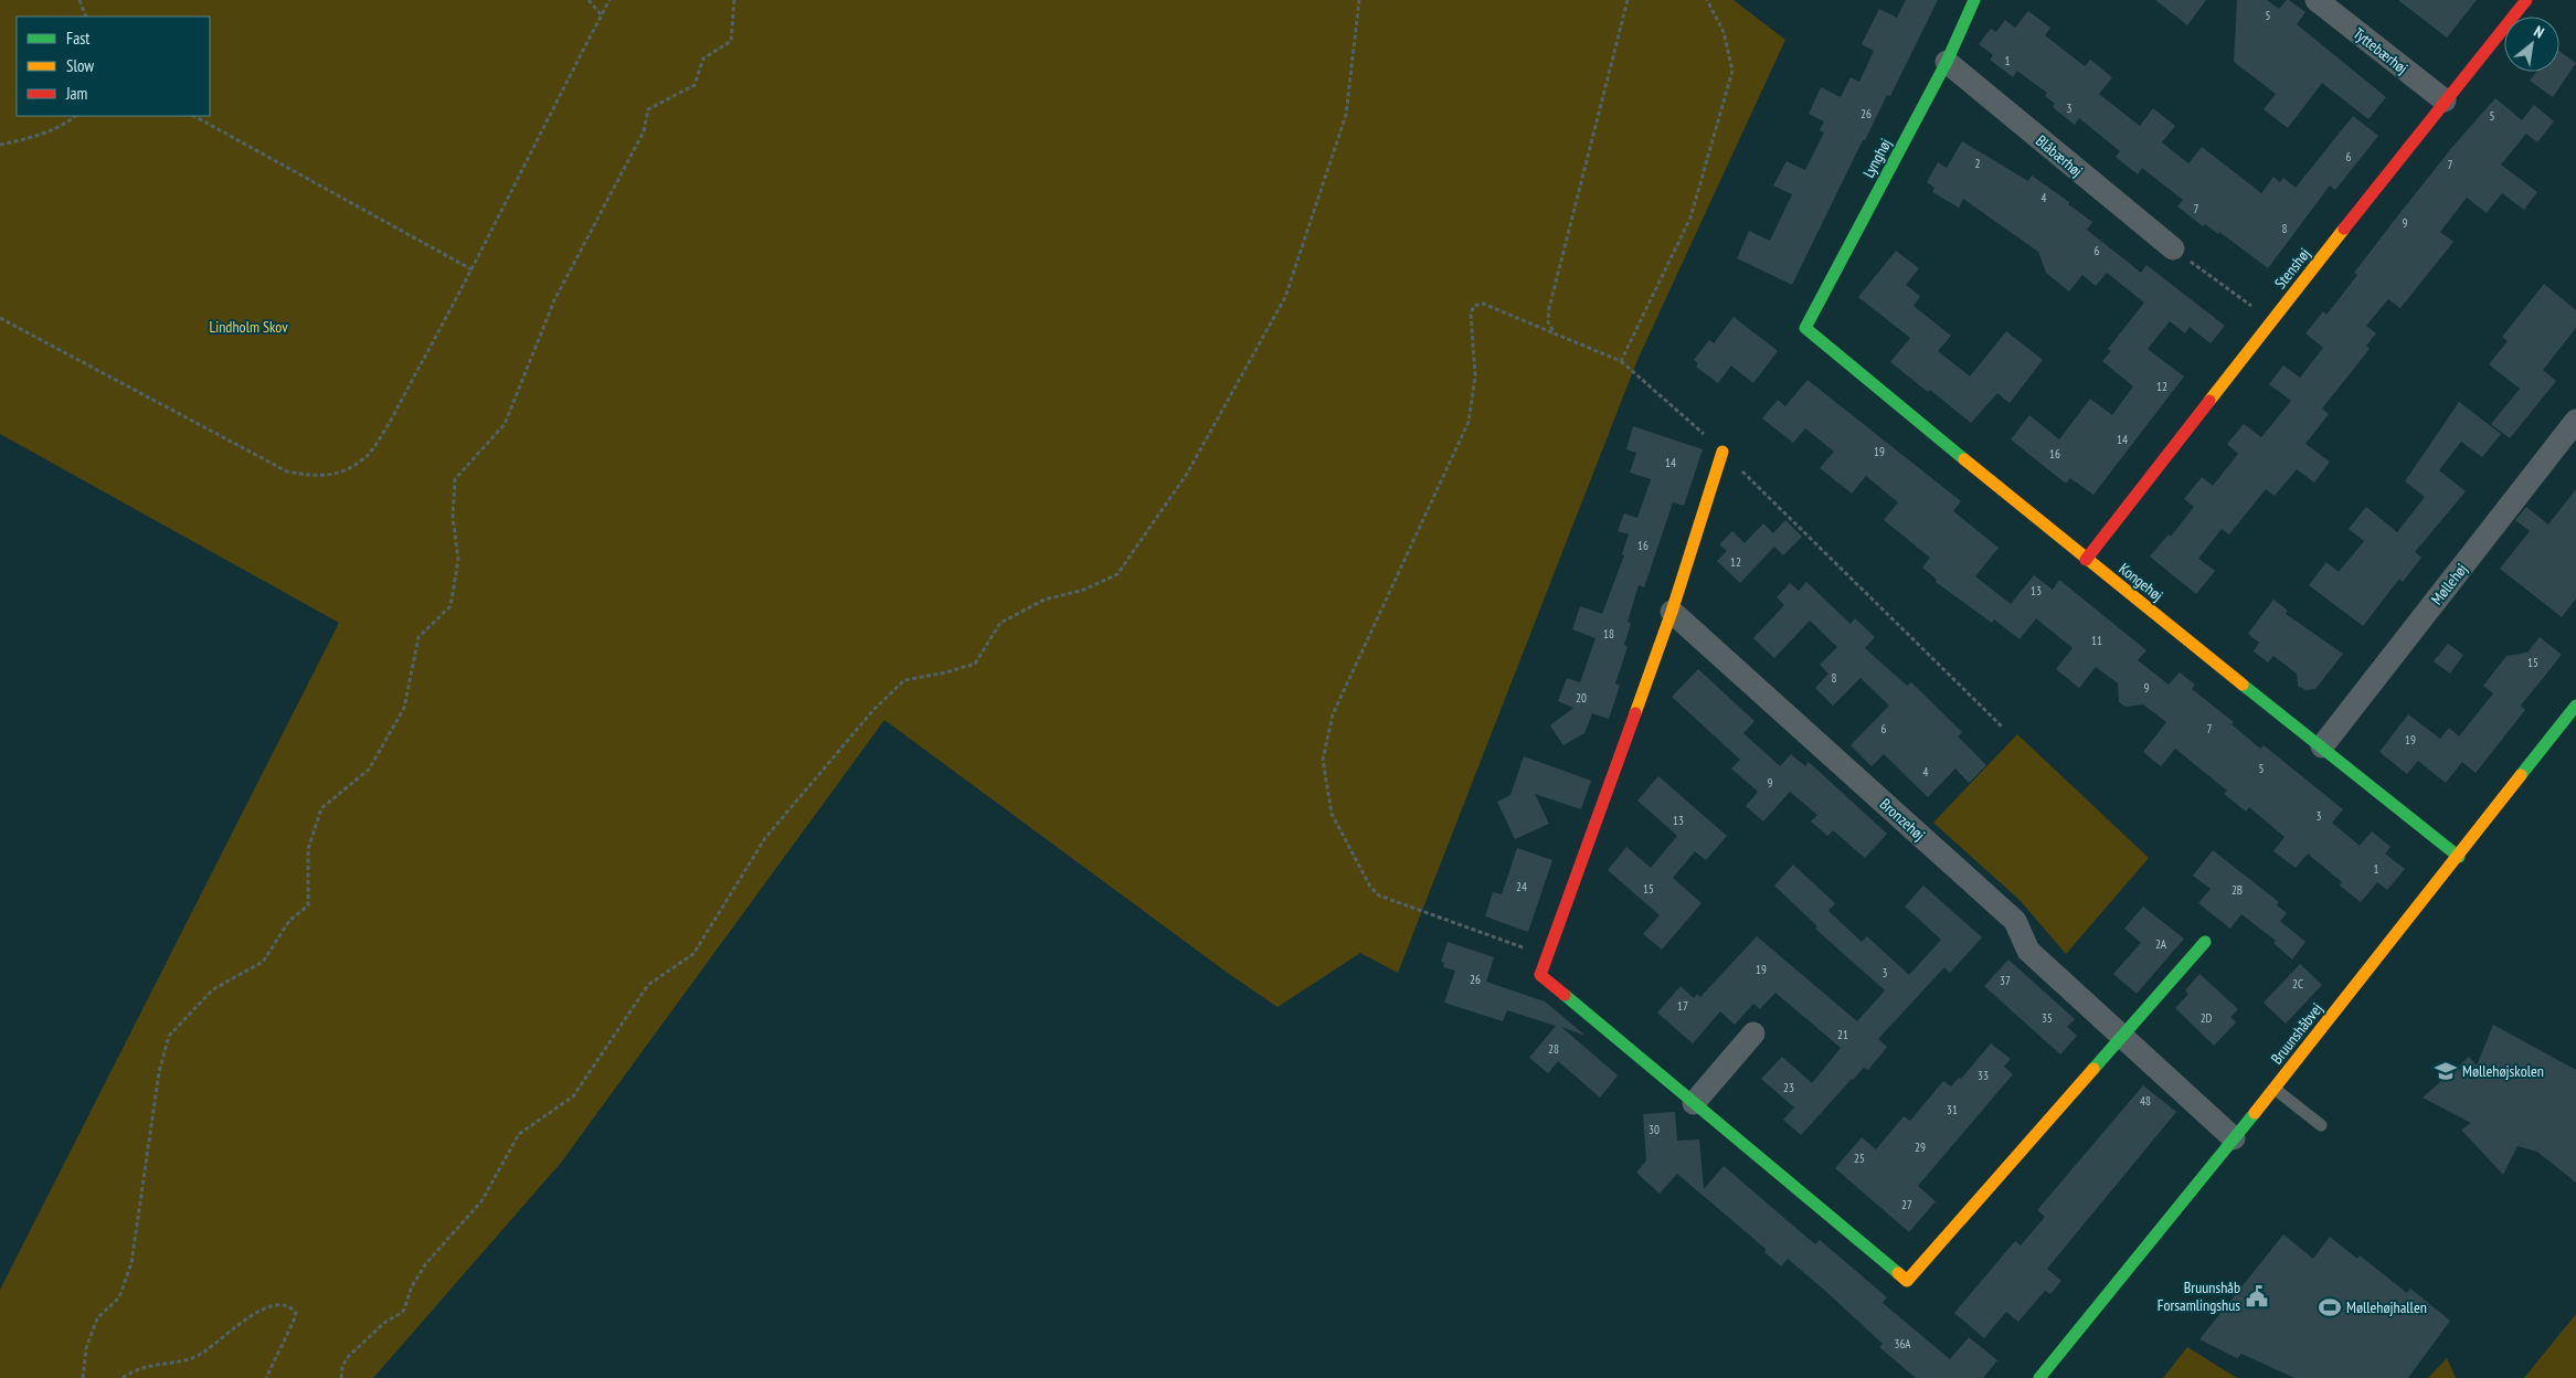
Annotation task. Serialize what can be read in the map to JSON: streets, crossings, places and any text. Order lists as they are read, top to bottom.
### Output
{
  "streets": {
    "street": [
      "Tyttebærhøj",
      "Blåbærhøj",
      "Lynghøj",
      "Stenshøj",
      "Kongehøj",
      "Møllehøj",
      "Bronzehøj",
      "Bruunshåbvej"
    ]
  },
  "crossings": [
    ["Tyttebærhøj", "Stenshøj"],
    ["Blåbærhøj", "Lynghøj"],
    ["Lynghøj", "Kongehøj"],
    ["Stenshøj", "Kongehøj"],
    ["Kongehøj", "Møllehøj"],
    ["Kongehøj", "Bruunshåbvej"],
    ["Bronzehøj", "Bruunshåbvej"]
  ],
  "parks": ["Lindholm Skov"],
  "places": {
    "school or university": ["Møllehøjskolen"],
    "public building": ["Bruunshåb Forsamlingshus"],
    "sports": ["Møllehøjhallen"]
  },
  "house_numbers": [
    "5",
    "1",
    "3",
    "26",
    "5",
    "6",
    "2",
    "7",
    "4",
    "7",
    "9",
    "8",
    "6",
    "12",
    "14",
    "19",
    "16",
    "14",
    "16",
    "12",
    "13",
    "18",
    "11",
    "15",
    "8",
    "9",
    "20",
    "6",
    "7",
    "19",
    "5",
    "4",
    "9",
    "3",
    "13",
    "1",
    "24",
    "15",
    "2B",
    "2A",
    "19",
    "3",
    "26",
    "37",
    "2C",
    "17",
    "35",
    "2D",
    "21",
    "28",
    "33",
    "23",
    "48",
    "31",
    "30",
    "29",
    "25",
    "27",
    "36A"
  ],
  "legend": ["Fast", "Slow", "Jam"],
  "north": "top right"
}
